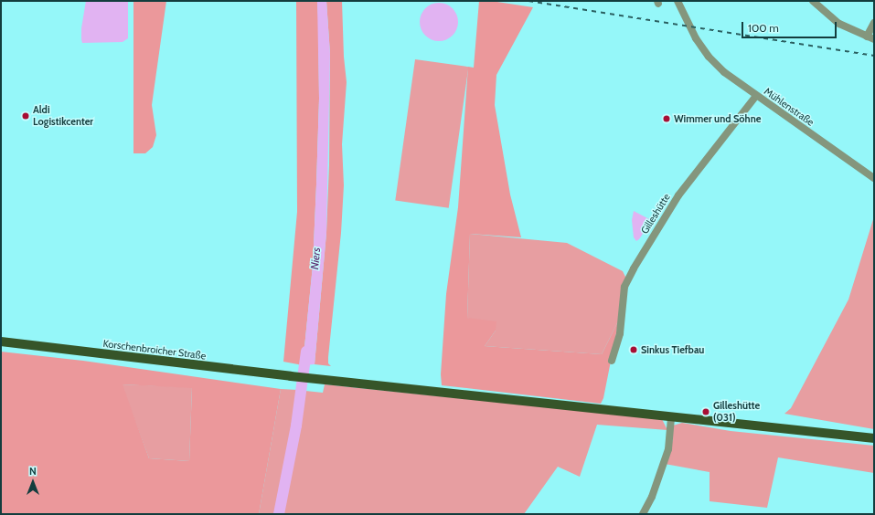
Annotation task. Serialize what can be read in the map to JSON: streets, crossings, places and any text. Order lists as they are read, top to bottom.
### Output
{
  "streets": {
    "main road": ["Korschenbroicher Straße"],
    "street": ["Mühlenstraße", "Gilleshütte"]
  },
  "crossings": [
    ["Mühlenstraße", "Gilleshütte"]
  ],
  "water": ["Niers"],
  "places": [
    "Aldi Logistikcenter",
    "Wimmer und Söhne",
    "Sinkus Tiefbau",
    "Gilleshütte (031)"
  ],
  "scale_bar": "100 m",
  "north": "top"
}
